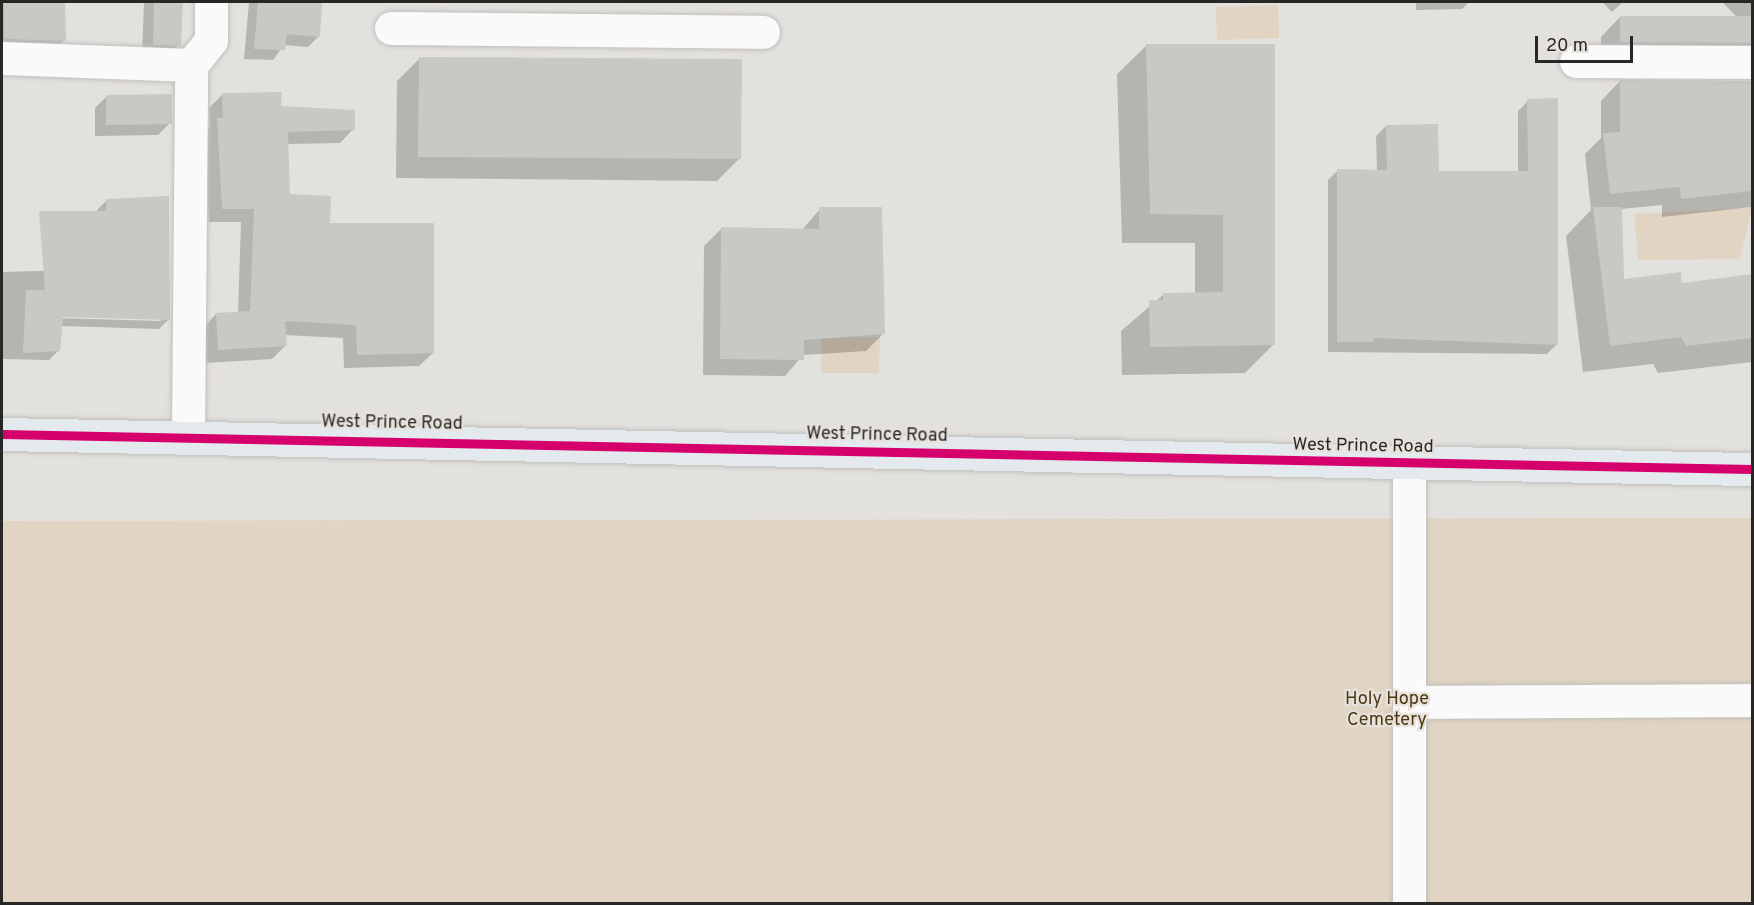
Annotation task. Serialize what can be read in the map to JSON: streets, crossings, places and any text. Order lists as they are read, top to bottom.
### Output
{
  "streets": {
    "main road": ["West Prince Road"]
  },
  "parks": ["Holy Hope Cemetery"],
  "scale_bar": "20 m"
}
